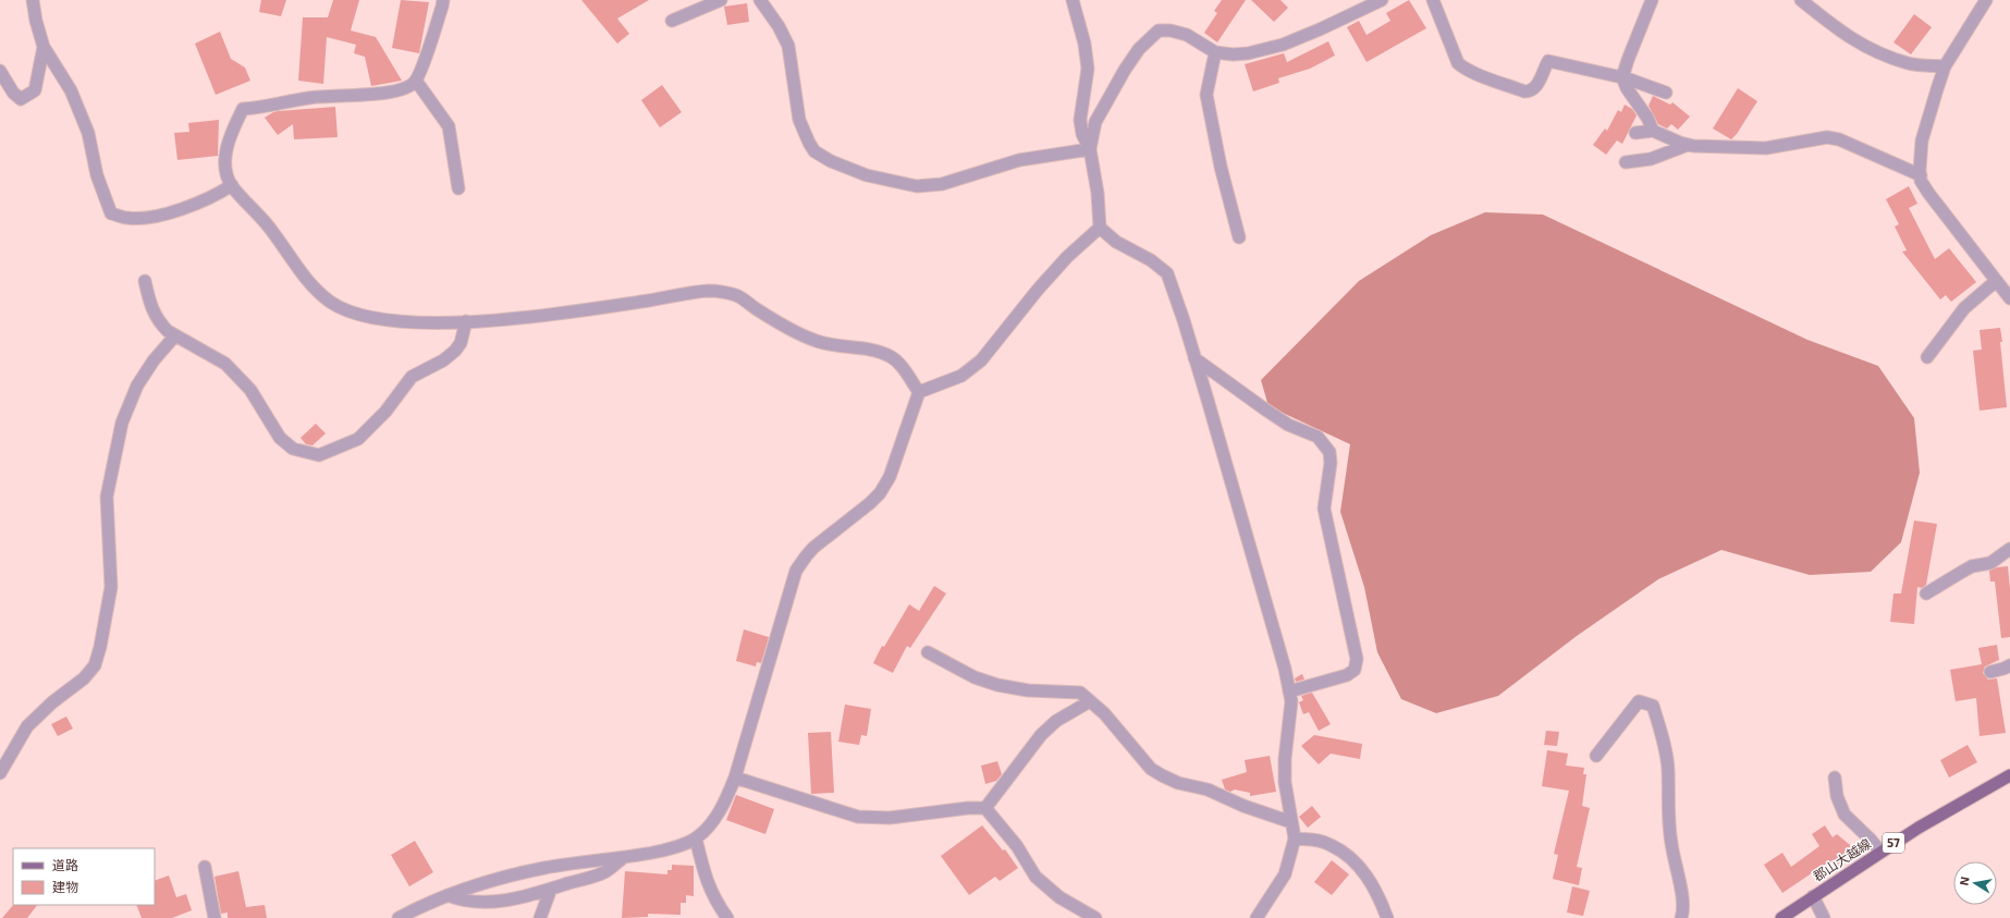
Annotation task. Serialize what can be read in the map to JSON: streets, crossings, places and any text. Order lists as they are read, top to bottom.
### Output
{
  "streets": {
    "main road": ["57", "郡山大越線"]
  },
  "legend": ["道路", "建物"],
  "north": "left"
}
